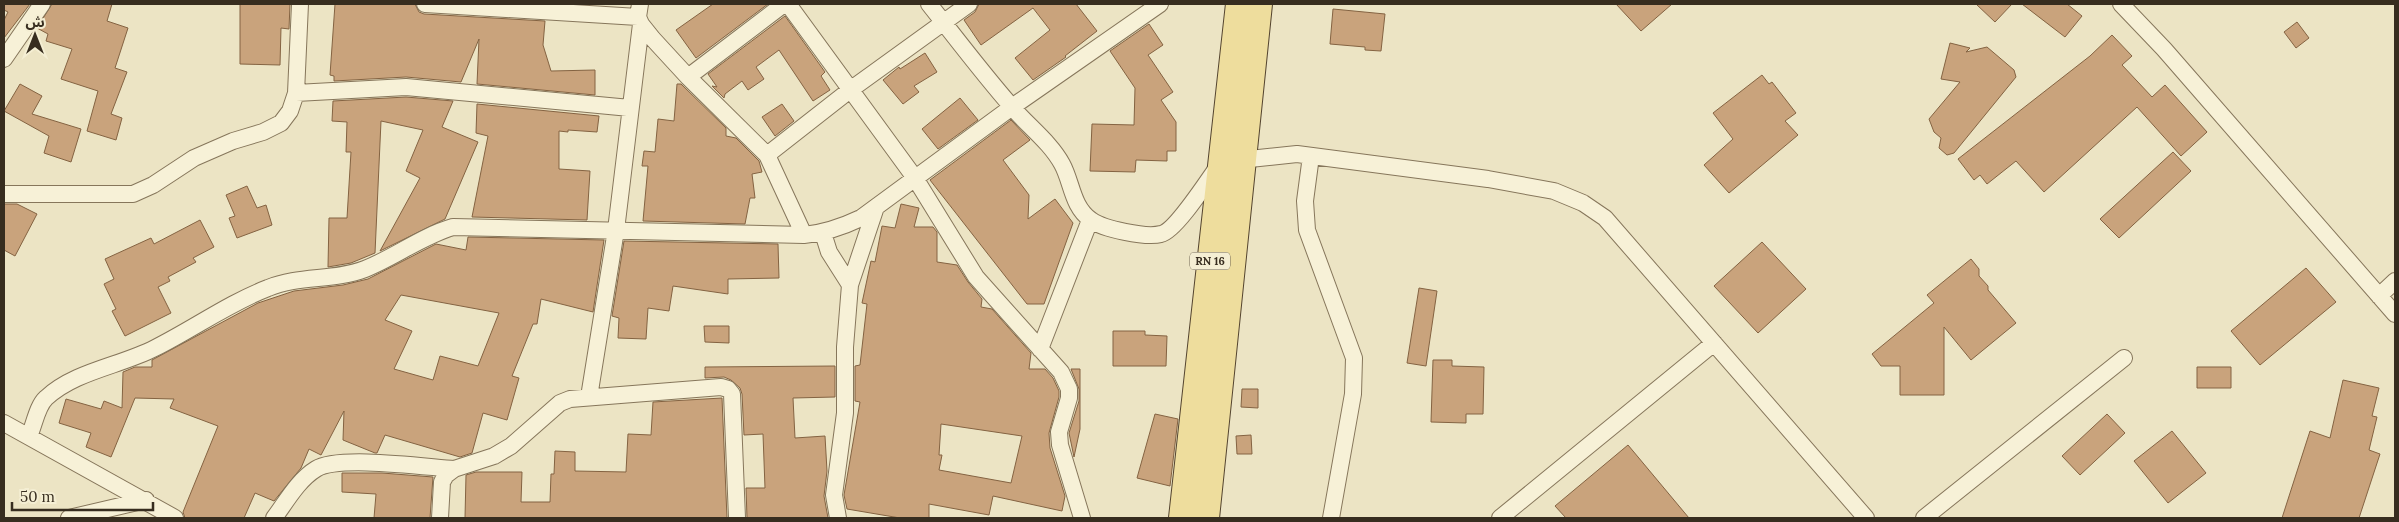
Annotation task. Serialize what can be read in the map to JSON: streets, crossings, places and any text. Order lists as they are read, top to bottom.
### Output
{
  "streets": {
    "main road": ["RN 16"]
  },
  "scale_bar": "50 m",
  "north": "top"
}
